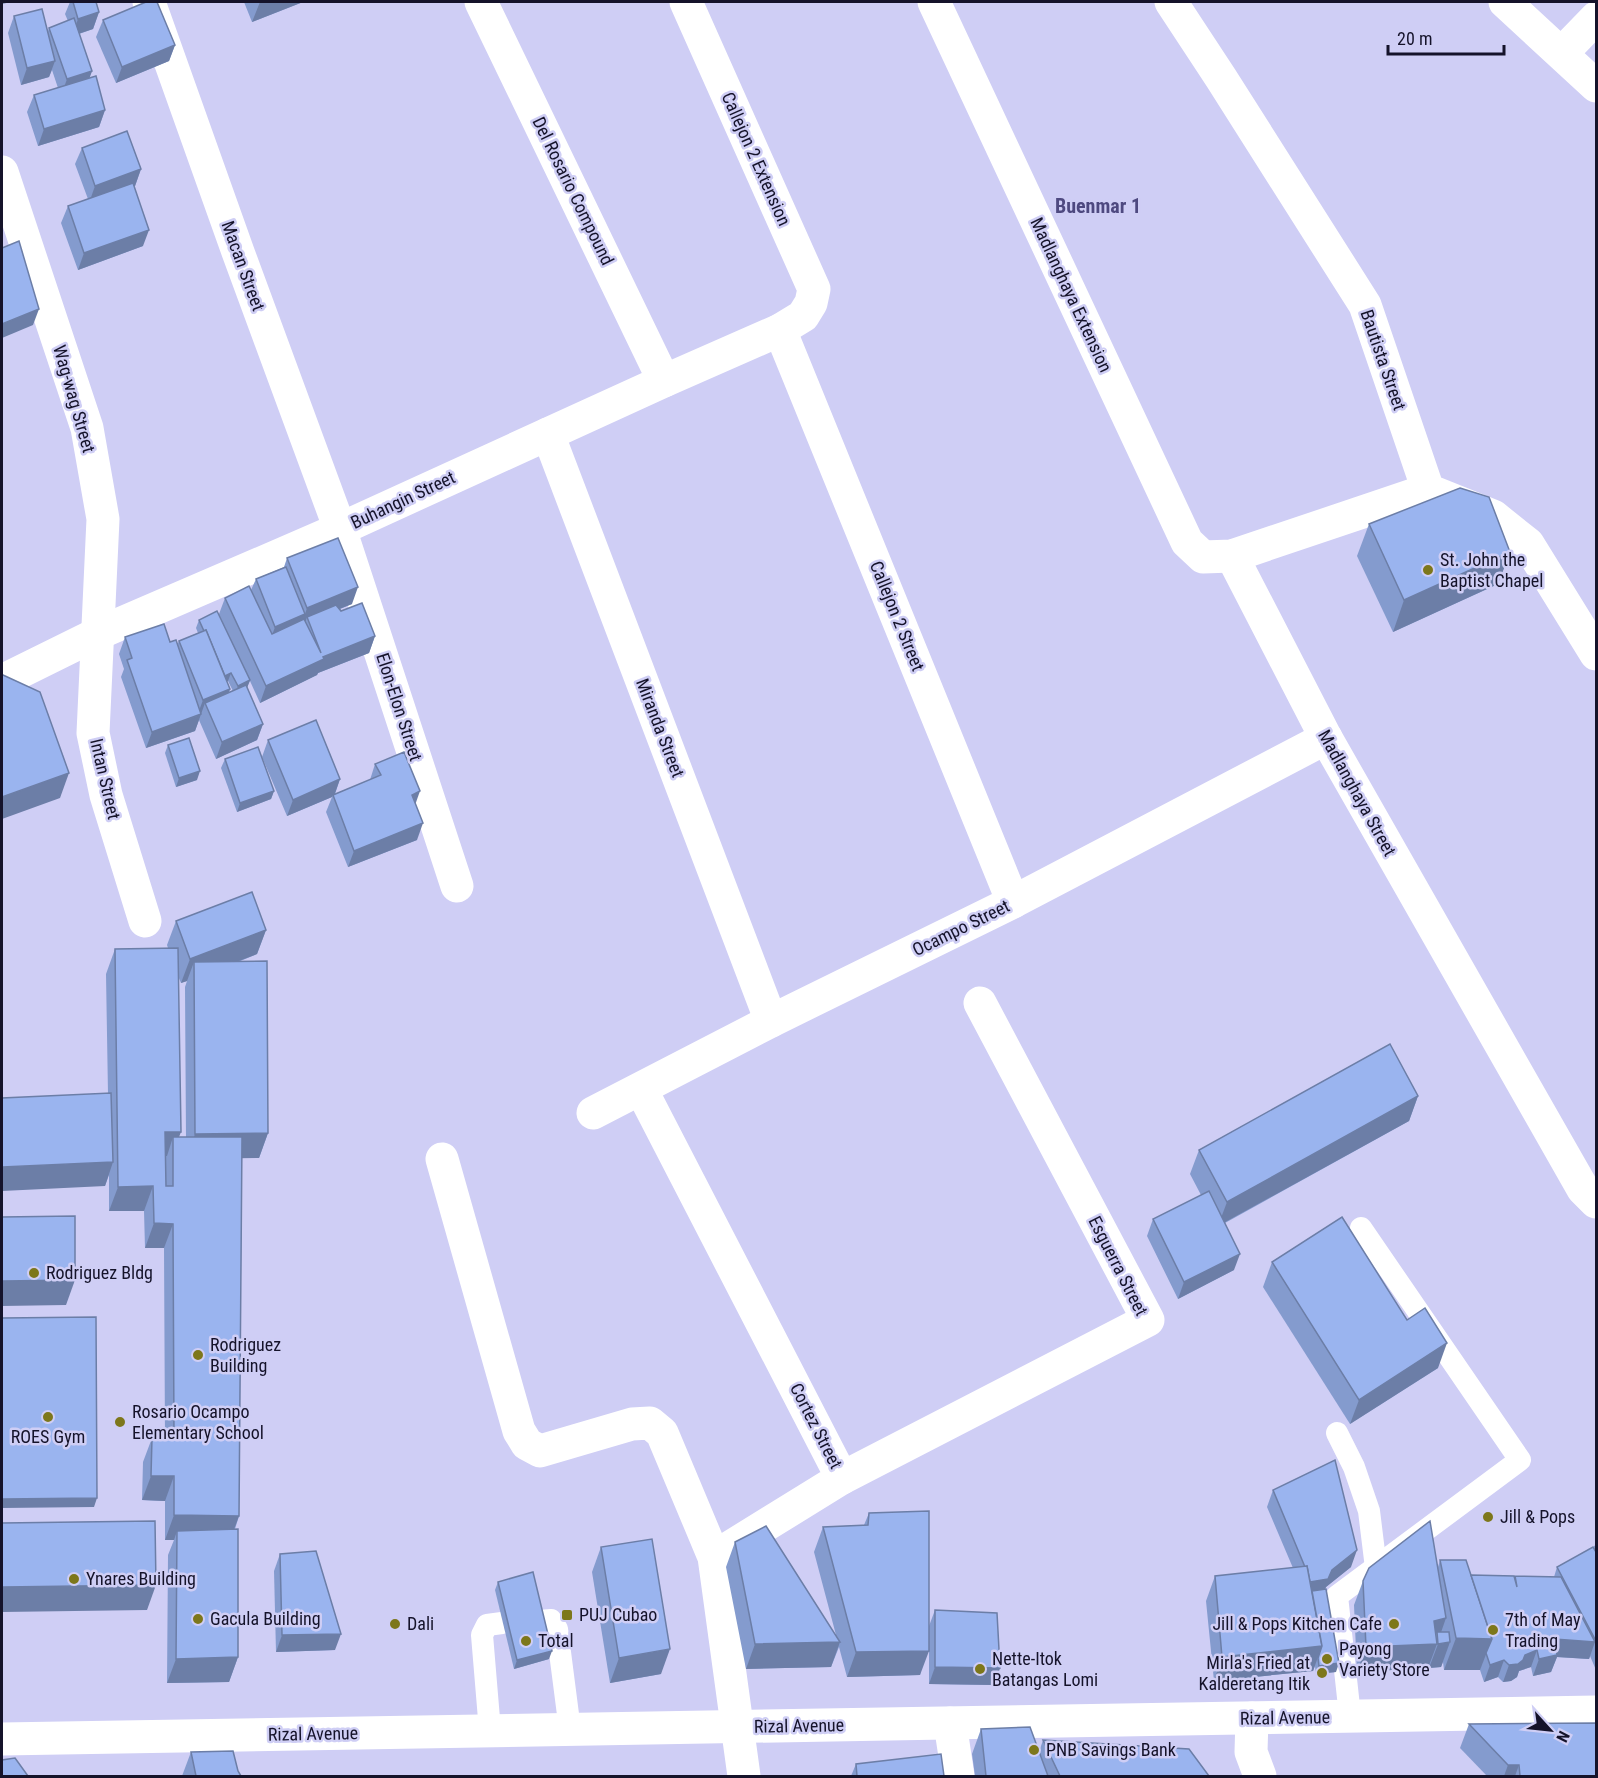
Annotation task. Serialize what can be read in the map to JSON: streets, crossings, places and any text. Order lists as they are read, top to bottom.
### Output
{
  "streets": {
    "street": [
      "Callejon 2 Extension",
      "Del Rosario Compound",
      "Macan Street",
      "Madlanghaya Extension",
      "Bautista Street",
      "Wag-wag Street",
      "Buhangin Street",
      "Callejon 2 Street",
      "Elon-Elon Street",
      "Miranda Street",
      "Intan Street",
      "Madlanghaya Street",
      "Ocampo Street",
      "Esguerra Street",
      "Cortez Street",
      "Rizal Avenue"
    ]
  },
  "crossings": [
    ["Callejon 2 Extension", "Buhangin Street"],
    ["Callejon 2 Extension", "Callejon 2 Street"],
    ["Del Rosario Compound", "Buhangin Street"],
    ["Macan Street", "Buhangin Street"],
    ["Macan Street", "Elon-Elon Street"],
    ["Madlanghaya Extension", "Madlanghaya Street"],
    ["Wag-wag Street", "Buhangin Street"],
    ["Wag-wag Street", "Intan Street"],
    ["Buhangin Street", "Callejon 2 Street"],
    ["Buhangin Street", "Elon-Elon Street"],
    ["Buhangin Street", "Miranda Street"],
    ["Buhangin Street", "Intan Street"],
    ["Callejon 2 Street", "Ocampo Street"],
    ["Miranda Street", "Ocampo Street"],
    ["Madlanghaya Street", "Ocampo Street"],
    ["Ocampo Street", "Cortez Street"],
    ["Esguerra Street", "Cortez Street"]
  ],
  "districts": ["Buenmar 1"],
  "places": {
    "other": [
      "St. John the Baptist Chapel",
      "Rodriguez Bldg",
      "Rodriguez Building",
      "ROES Gym",
      "Rosario Ocampo Elementary School",
      "Jill & Pops",
      "Ynares Building",
      "Gacula Building",
      "Dali",
      "Jill & Pops Kitchen Cafe",
      "7th of May Trading",
      "Total",
      "Payong Variety Store",
      "Nette-Itok Batangas Lomi",
      "Mirla's Fried at Kalderetang Itik",
      "PNB Savings Bank"
    ],
    "transit": ["PUJ Cubao"]
  },
  "scale_bar": "20 m",
  "north": "bottom right"
}
